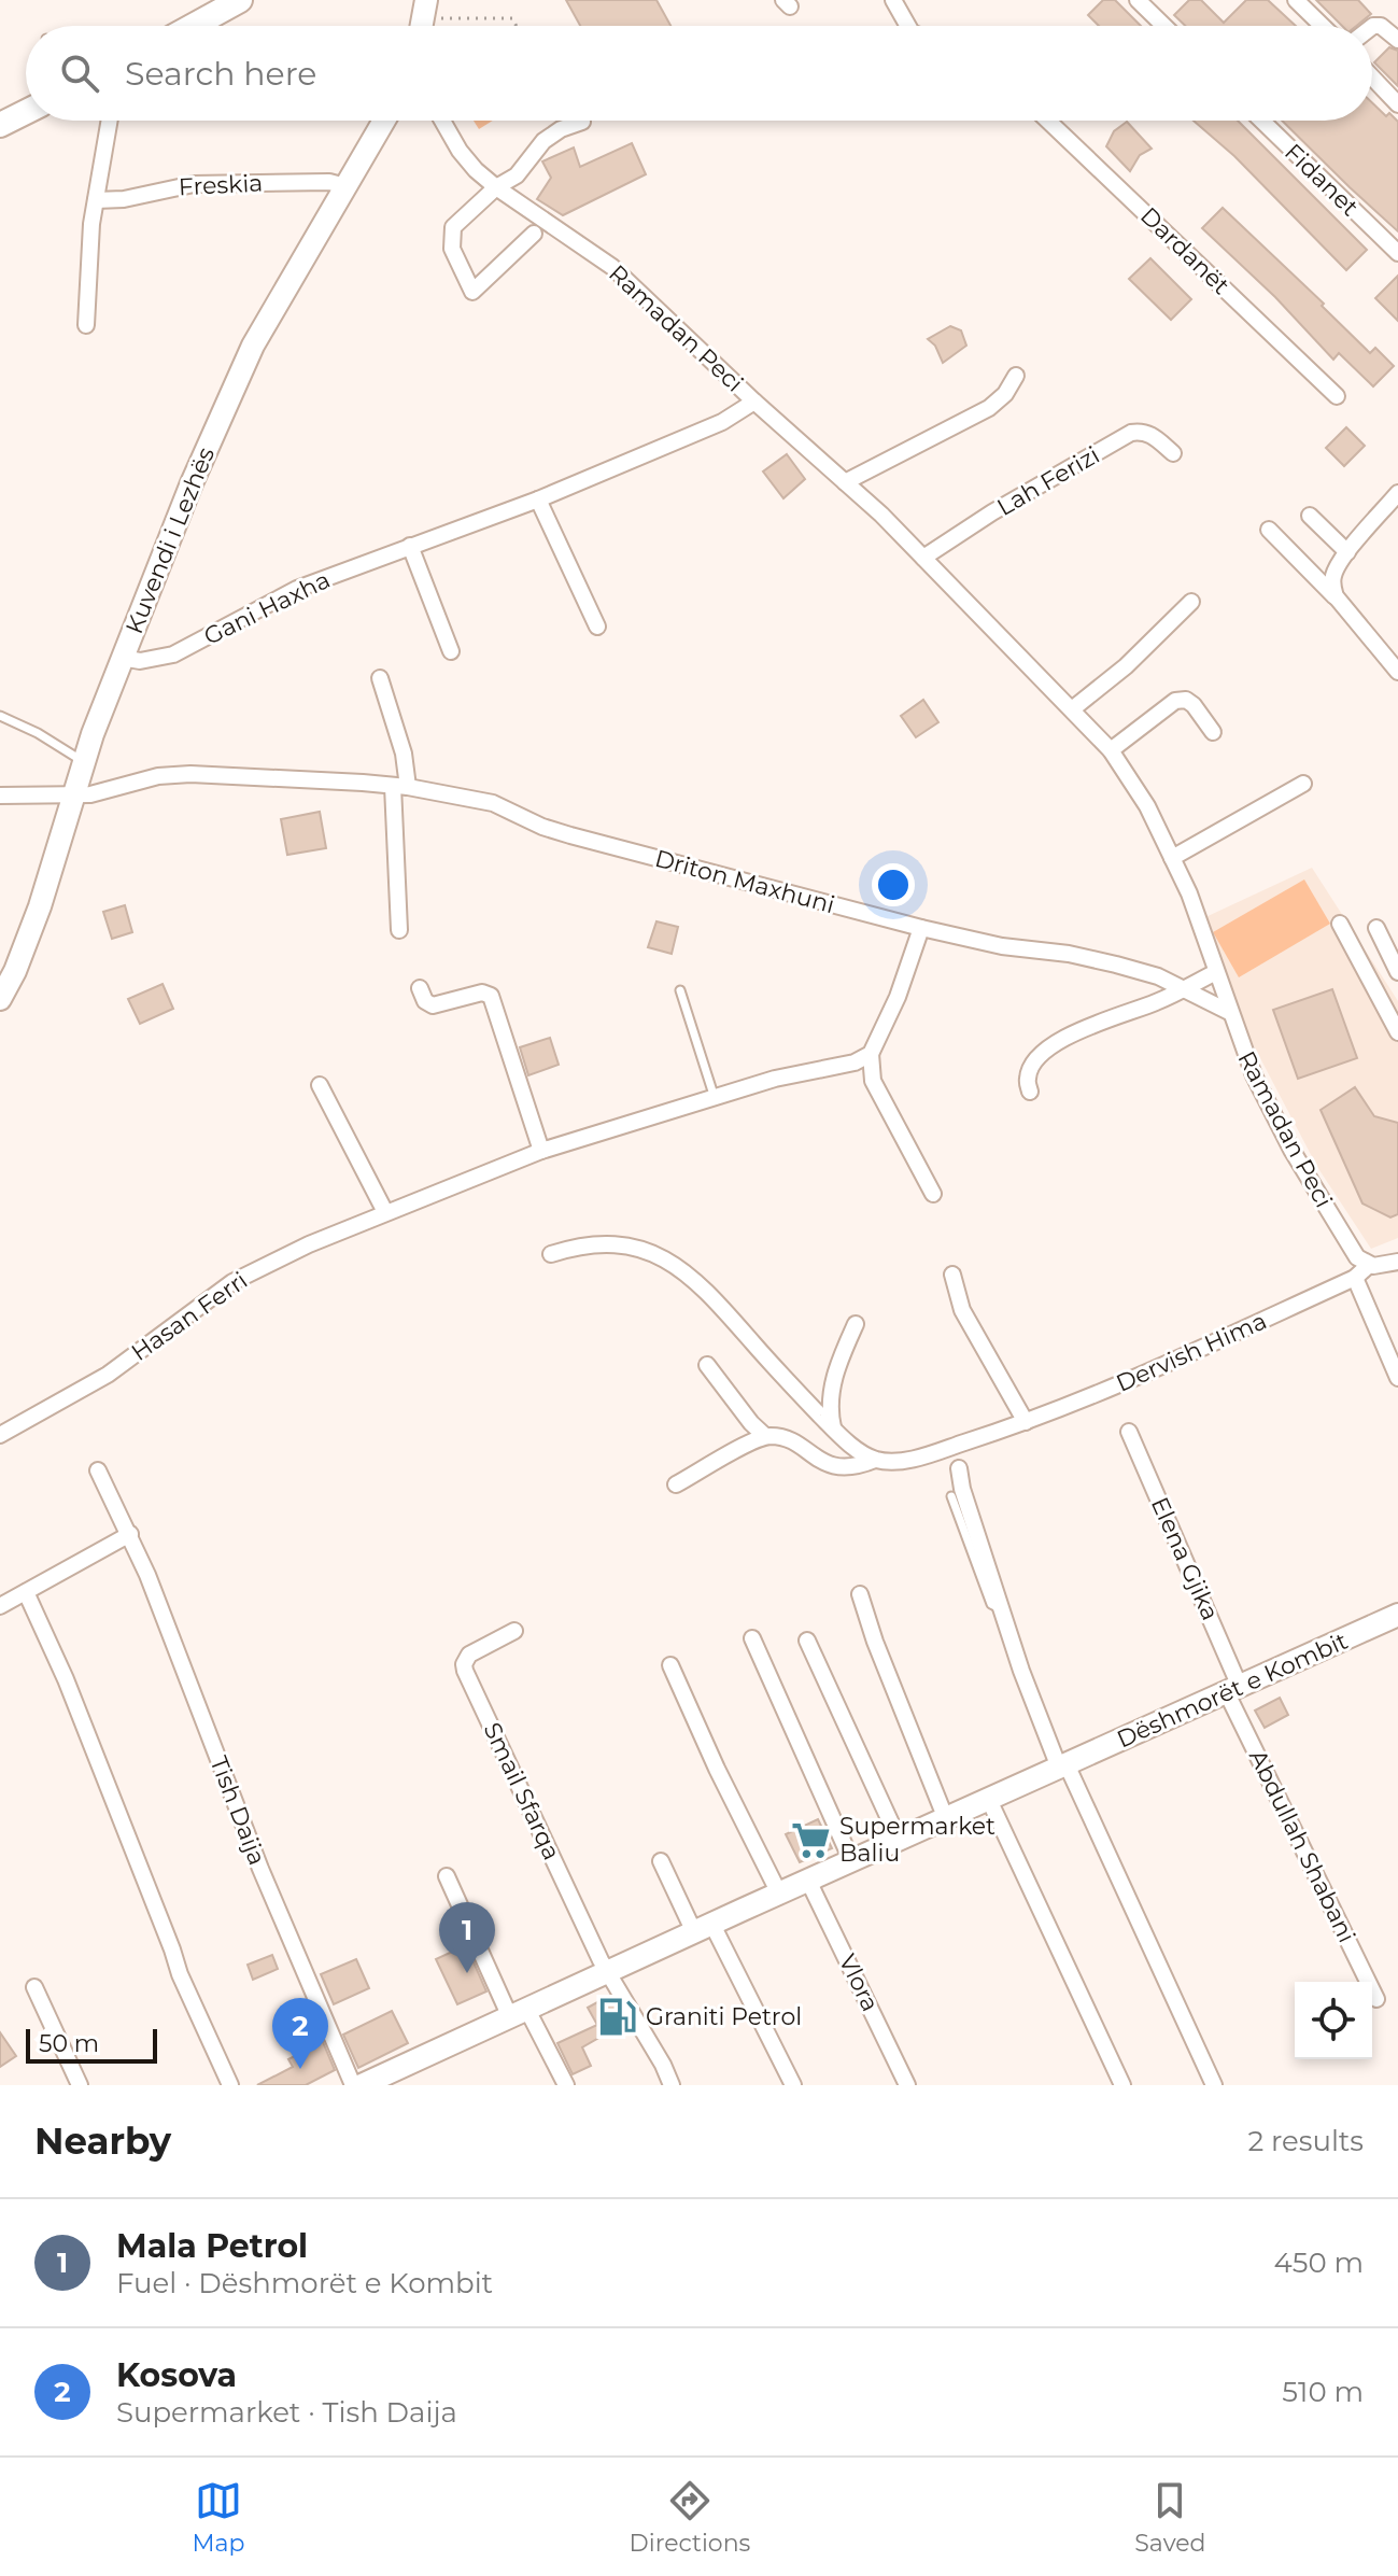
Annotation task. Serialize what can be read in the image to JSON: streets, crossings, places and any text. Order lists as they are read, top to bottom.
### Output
{
  "streets": {
    "main road": ["Kuvendi i Lezhës", "Dëshmorët e Kombit"],
    "street": [
      "Fidanet",
      "Freskia",
      "Dardanët",
      "Ramadan Peci",
      "Lah Ferizi",
      "Gani Haxha",
      "Driton Maxhuni",
      "Hasan Ferri",
      "Dervish Hima",
      "Elena Gjika",
      "Smail Sfarqa",
      "Tish Daija",
      "Abdullah Shabani",
      "Vlora"
    ]
  },
  "crossings": [
    ["Freskia", "Kuvendi i Lezhës"],
    ["Ramadan Peci", "Lah Ferizi"],
    ["Ramadan Peci", "Gani Haxha"],
    ["Ramadan Peci", "Driton Maxhuni"],
    ["Ramadan Peci", "Dervish Hima"],
    ["Kuvendi i Lezhës", "Gani Haxha"],
    ["Kuvendi i Lezhës", "Driton Maxhuni"],
    ["Elena Gjika", "Dëshmorët e Kombit"],
    ["Elena Gjika", "Abdullah Shabani"],
    ["Dëshmorët e Kombit", "Smail Sfarqa"],
    ["Dëshmorët e Kombit", "Abdullah Shabani"],
    ["Dëshmorët e Kombit", "Vlora"]
  ],
  "places": {
    "supermarket": ["Supermarket Baliu"],
    "fuel station": ["Graniti Petrol"]
  },
  "scale_bar": "50 m",
  "page": {
    "search": "Search here",
    "pins": ["1", "2"],
    "scale": "50 m",
    "heading": ["Nearby", "2 results"],
    "list": [
      {
        "mark": "1",
        "name": "Mala Petrol",
        "note": "Fuel · Dëshmorët e Kombit",
        "value": "450 m"
      },
      {
        "mark": "2",
        "name": "Kosova",
        "note": "Supermarket · Tish Daija",
        "value": "510 m"
      }
    ],
    "nav": ["Map", "Directions", "Saved"]
  }
}
